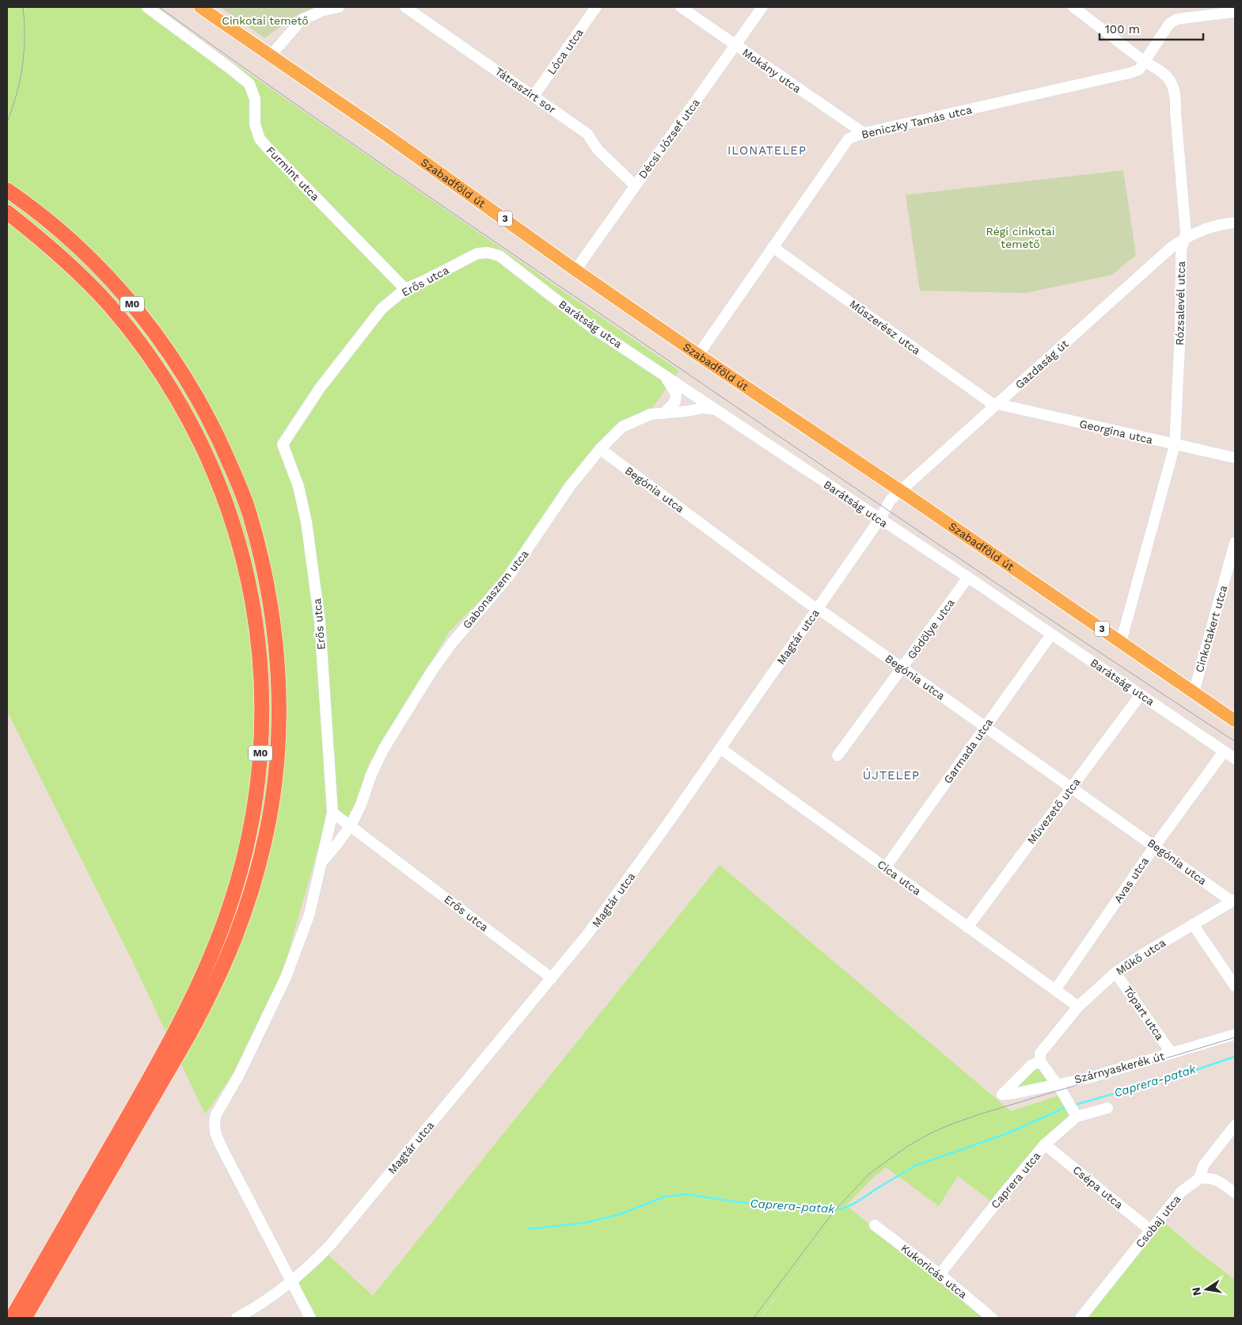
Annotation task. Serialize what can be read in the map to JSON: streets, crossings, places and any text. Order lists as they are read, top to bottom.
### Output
{
  "streets": {
    "highway": ["M0"],
    "main road": ["Szabadföld út", "3"],
    "street": [
      "Lóca utca",
      "Mokány utca",
      "Tátraszirt sor",
      "Beniczky Tamás utca",
      "Décsi József utca",
      "Furmint utca",
      "Erős utca",
      "Rózsalevél utca",
      "Barátság utca",
      "Műszerész utca",
      "Gazdaság út",
      "Georgina utca",
      "Begónia utca",
      "Gabonaszem utca",
      "Gödölye utca",
      "Cinkotakert utca",
      "Magtár utca",
      "Garmada utca",
      "Művezető utca",
      "Cica utca",
      "Avas utca",
      "Műkő utca",
      "Tópart utca",
      "Szárnyaskerék út",
      "Caprera utca",
      "Csépa utca",
      "Csobaj utca",
      "Kukoricás utca"
    ]
  },
  "crossings": [
    ["Lóca utca", "Tátraszirt sor"],
    ["Mokány utca", "Beniczky Tamás utca"],
    ["Mokány utca", "Décsi József utca"],
    ["Tátraszirt sor", "Décsi József utca"],
    ["Beniczky Tamás utca", "Szabadföld út"],
    ["Beniczky Tamás utca", "Rózsalevél utca"],
    ["Beniczky Tamás utca", "Műszerész utca"],
    ["Décsi József utca", "Szabadföld út"],
    ["Furmint utca", "Erős utca"],
    ["Szabadföld út", "Rózsalevél utca"],
    ["Szabadföld út", "Gazdaság út"],
    ["Szabadföld út", "Cinkotakert utca"],
    ["Szabadföld út", "Magtár utca"],
    ["Erős utca", "Barátság utca"],
    ["Erős utca", "Gabonaszem utca"],
    ["Erős utca", "Magtár utca"],
    ["Rózsalevél utca", "Gazdaság út"],
    ["Rózsalevél utca", "Georgina utca"],
    ["Barátság utca", "Gabonaszem utca"],
    ["Barátság utca", "Gödölye utca"],
    ["Barátság utca", "Magtár utca"],
    ["Barátság utca", "Garmada utca"],
    ["Barátság utca", "Művezető utca"],
    ["Barátság utca", "Avas utca"],
    ["Műszerész utca", "Gazdaság út"],
    ["Műszerész utca", "Georgina utca"],
    ["Gazdaság út", "Georgina utca"],
    ["Gazdaság út", "Magtár utca"],
    ["Begónia utca", "Gabonaszem utca"],
    ["Begónia utca", "Gödölye utca"],
    ["Begónia utca", "Magtár utca"],
    ["Begónia utca", "Garmada utca"],
    ["Begónia utca", "Művezető utca"],
    ["Begónia utca", "Avas utca"],
    ["Begónia utca", "Műkő utca"],
    ["Magtár utca", "Cica utca"],
    ["Garmada utca", "Cica utca"],
    ["Művezető utca", "Cica utca"],
    ["Cica utca", "Avas utca"],
    ["Cica utca", "Műkő utca"],
    ["Műkő utca", "Tópart utca"],
    ["Műkő utca", "Szárnyaskerék út"],
    ["Tópart utca", "Szárnyaskerék út"],
    ["Caprera utca", "Csépa utca"],
    ["Caprera utca", "Kukoricás utca"],
    ["Csépa utca", "Csobaj utca"]
  ],
  "districts": ["ILONATELEP", "ÚJTELEP"],
  "water": ["Caprera-patak"],
  "parks": ["Cinkotai temető", "Régi cinkotai temető"],
  "scale_bar": "100 m",
  "north": "left"
}
